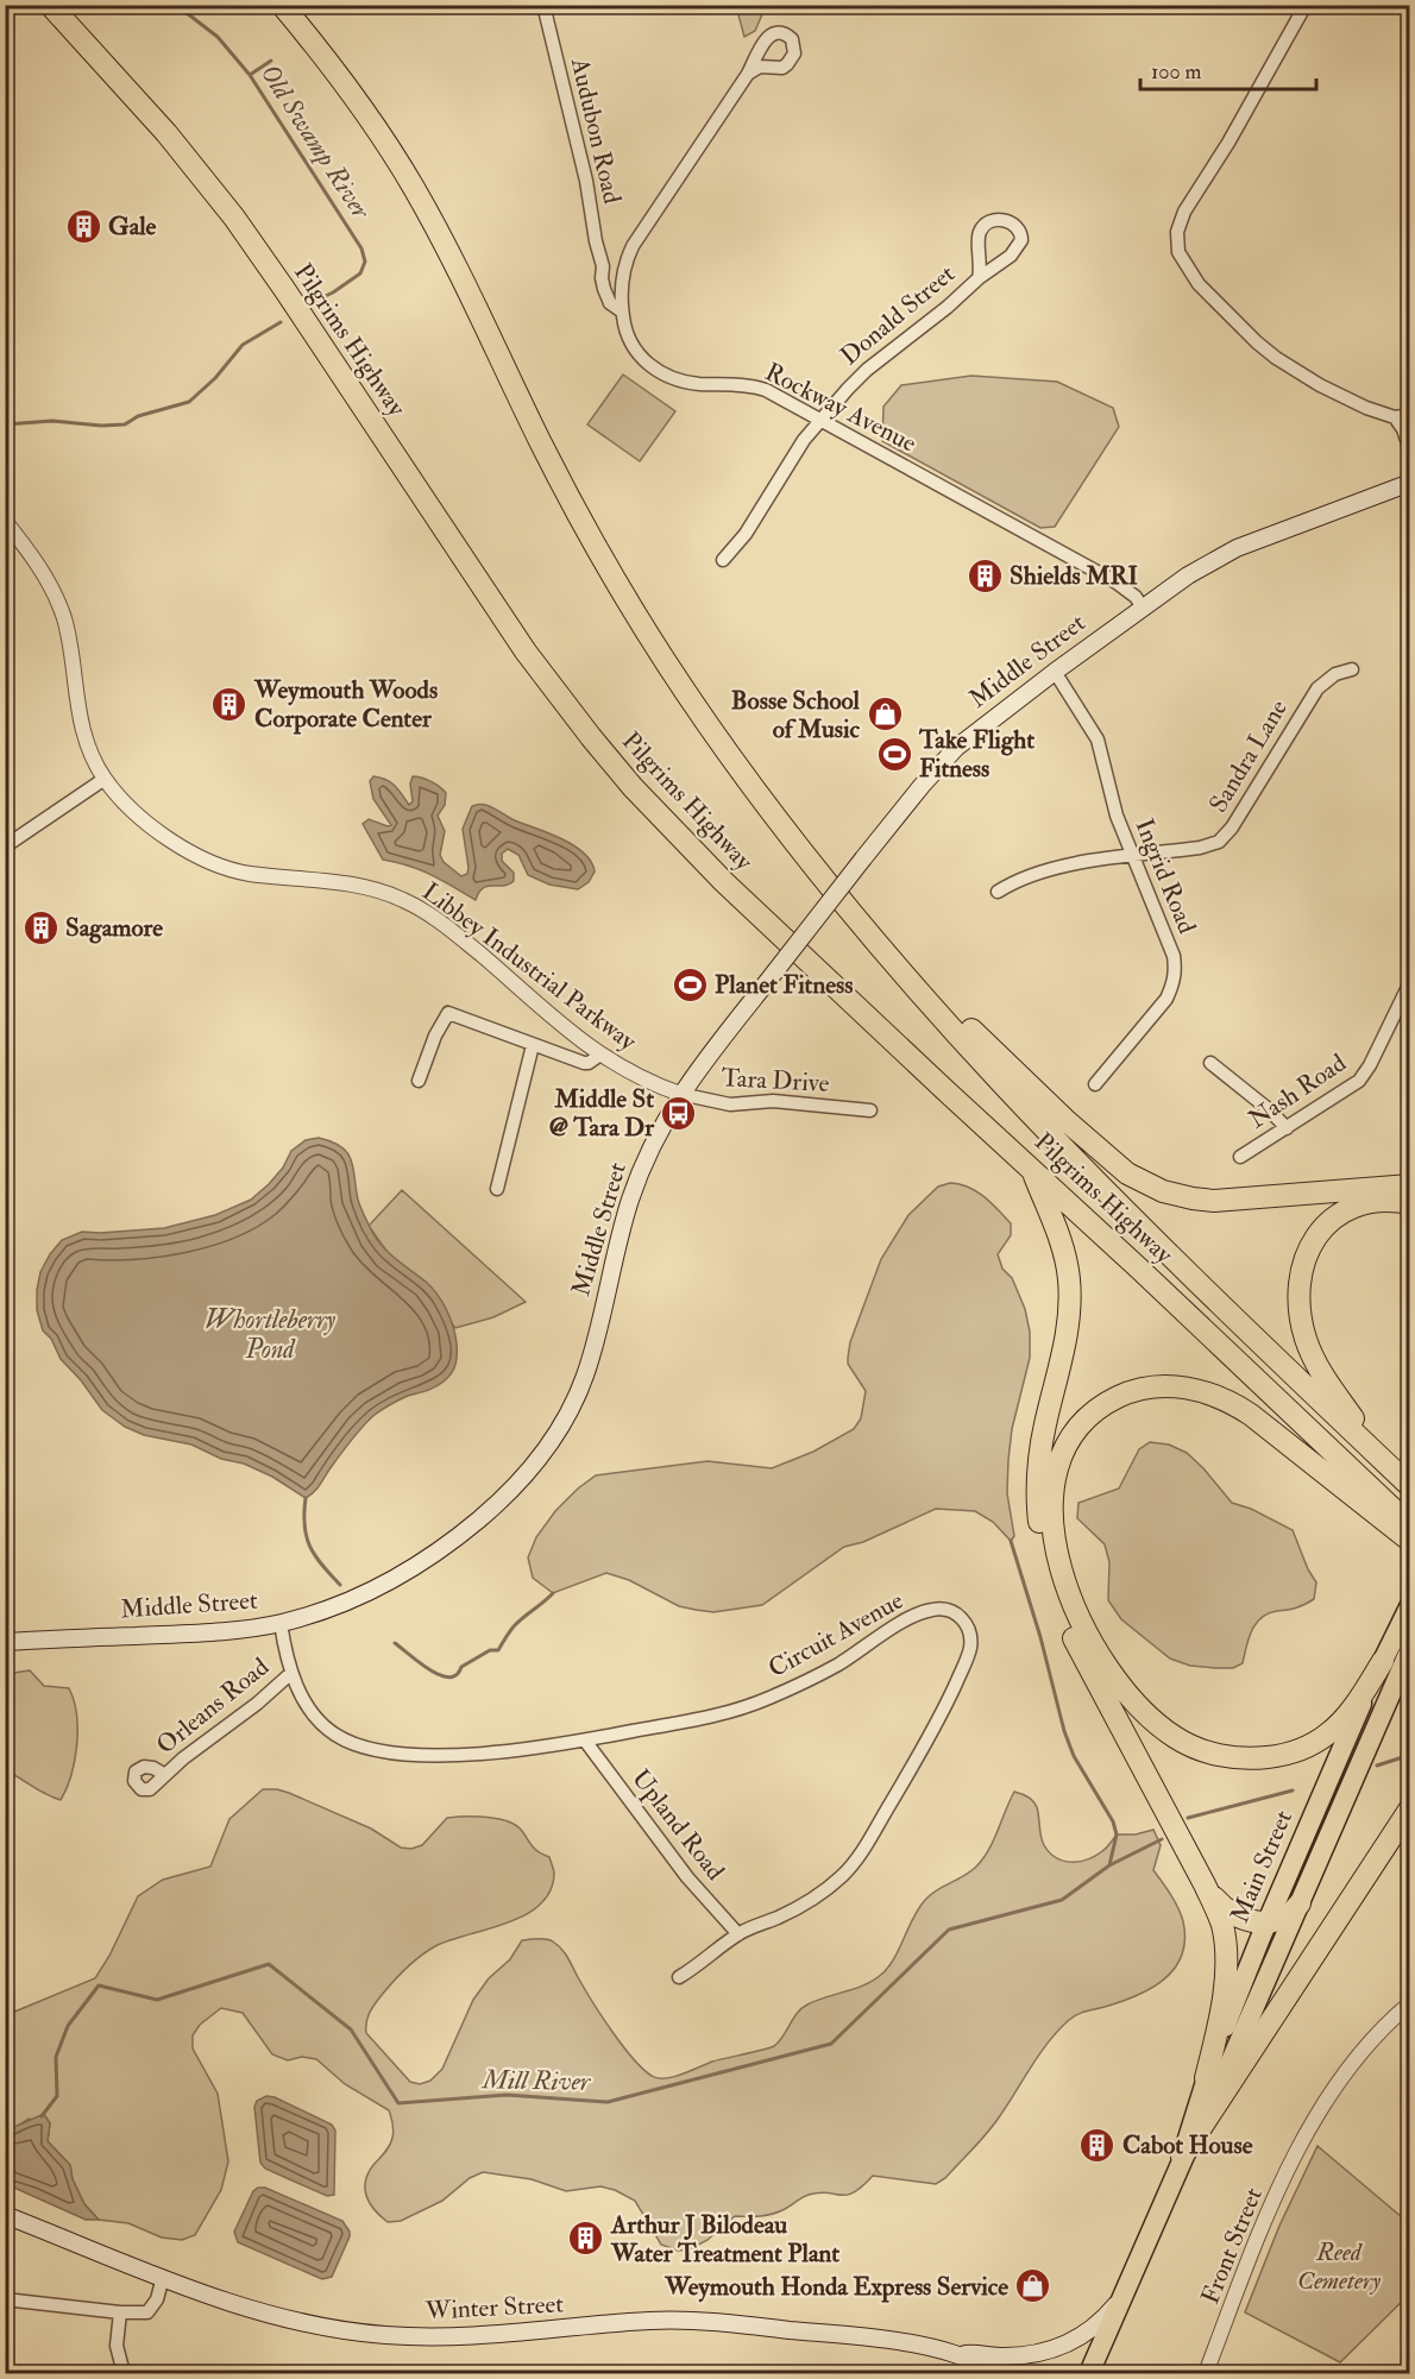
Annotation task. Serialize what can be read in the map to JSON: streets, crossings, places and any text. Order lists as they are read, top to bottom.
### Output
{
  "streets": {
    "highway": ["Pilgrims Highway"],
    "main road": ["Middle Street", "Main Street", "Winter Street"],
    "street": [
      "Audubon Road",
      "Donald Street",
      "Rockway Avenue",
      "Sandra Lane",
      "Ingrid Road",
      "Libbey Industrial Parkway",
      "Tara Drive",
      "Nash Road",
      "Circuit Avenue",
      "Orleans Road",
      "Upland Road",
      "Front Street"
    ]
  },
  "crossings": [
    ["Audubon Road", "Rockway Avenue"],
    ["Donald Street", "Rockway Avenue"],
    ["Rockway Avenue", "Middle Street"],
    ["Middle Street", "Ingrid Road"],
    ["Middle Street", "Libbey Industrial Parkway"],
    ["Middle Street", "Tara Drive"],
    ["Middle Street", "Circuit Avenue"],
    ["Sandra Lane", "Ingrid Road"],
    ["Libbey Industrial Parkway", "Tara Drive"],
    ["Circuit Avenue", "Orleans Road"],
    ["Circuit Avenue", "Upland Road"]
  ],
  "water": ["Old Swamp River", "Whortleberry Pond", "Mill River"],
  "parks": ["Reed Cemetery"],
  "places": {
    "building": [
      "Gale",
      "Shields MRI",
      "Weymouth Woods Corporate Center",
      "Sagamore",
      "Cabot House",
      "Arthur J Bilodeau Water Treatment Plant"
    ],
    "shop": ["Bosse School of Music", "Weymouth Honda Express Service"],
    "sports": ["Take Flight Fitness", "Planet Fitness"],
    "bus stop": ["Middle St @ Tara Dr"]
  },
  "scale_bar": "100 m"
}
